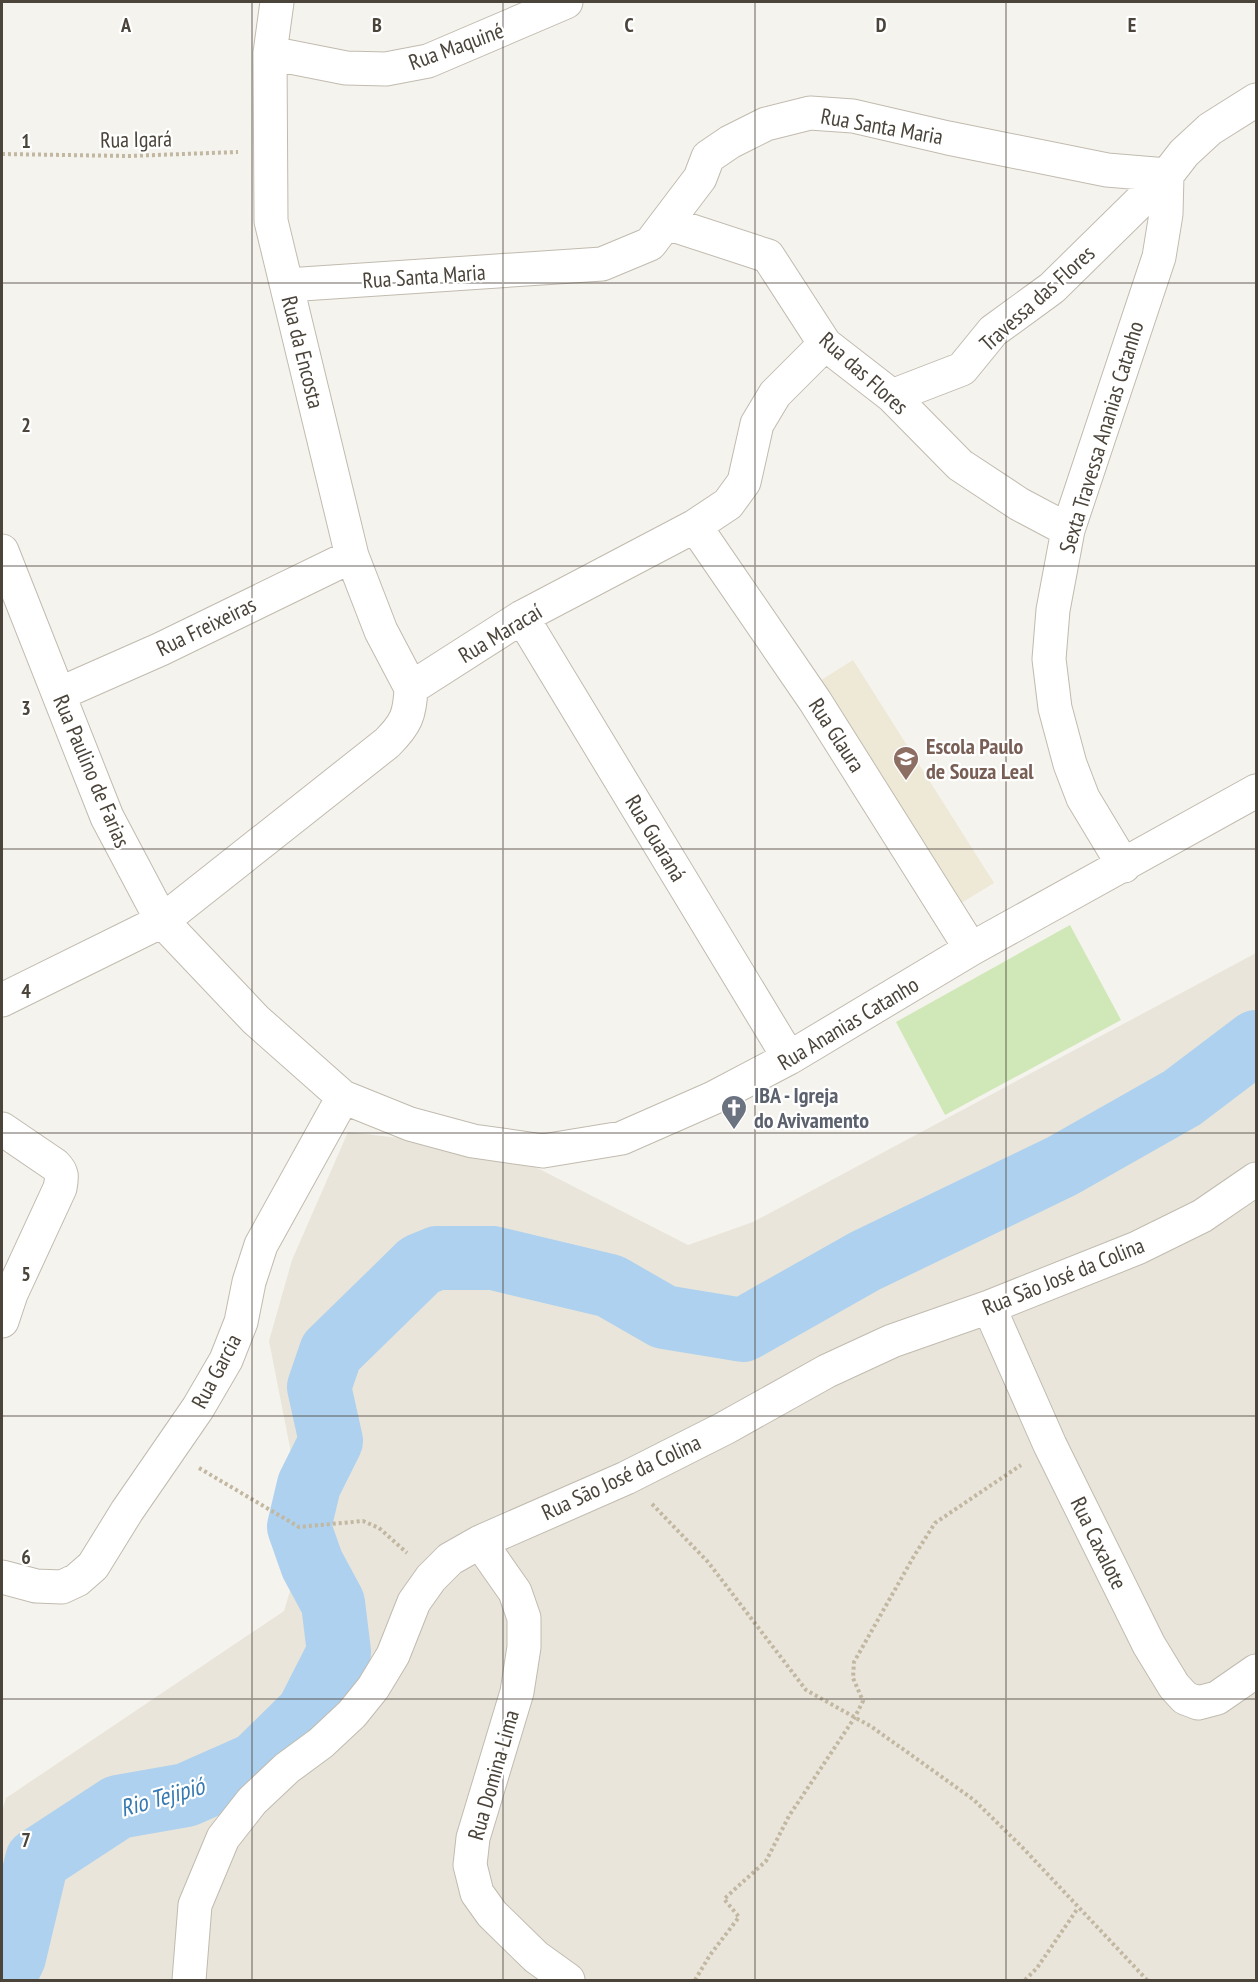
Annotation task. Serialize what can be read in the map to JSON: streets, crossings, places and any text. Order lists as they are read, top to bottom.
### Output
{
  "streets": {
    "street": [
      "Rua Maquiné",
      "Rua Santa Maria",
      "Travessa das Flores",
      "Rua da Encosta",
      "Rua das Flores",
      "Sexta Travessa Ananias Catanho",
      "Rua Freixeiras",
      "Rua Maracaí",
      "Rua Glaura",
      "Rua Paulino de Farias",
      "Rua Guaraná",
      "Rua Ananias Catanho",
      "Rua São José da Colina",
      "Rua Garcia",
      "Rua Caxalote",
      "Rua Domina Lima"
    ],
    "path": ["Rua Igará"]
  },
  "crossings": [
    ["Rua Maquiné", "Rua da Encosta"],
    ["Rua Santa Maria", "Travessa das Flores"],
    ["Rua Santa Maria", "Rua da Encosta"],
    ["Rua Santa Maria", "Rua das Flores"],
    ["Rua Santa Maria", "Sexta Travessa Ananias Catanho"],
    ["Rua Igará", "Rua da Encosta"],
    ["Travessa das Flores", "Rua das Flores"],
    ["Travessa das Flores", "Sexta Travessa Ananias Catanho"],
    ["Rua da Encosta", "Rua Freixeiras"],
    ["Rua da Encosta", "Rua Maracaí"],
    ["Rua das Flores", "Sexta Travessa Ananias Catanho"],
    ["Rua das Flores", "Rua Maracaí"],
    ["Sexta Travessa Ananias Catanho", "Rua Ananias Catanho"],
    ["Rua Freixeiras", "Rua Paulino de Farias"],
    ["Rua Maracaí", "Rua Glaura"],
    ["Rua Maracaí", "Rua Guaraná"],
    ["Rua Glaura", "Rua Ananias Catanho"],
    ["Rua Paulino de Farias", "Rua Ananias Catanho"],
    ["Rua Paulino de Farias", "Rua Garcia"],
    ["Rua Guaraná", "Rua Ananias Catanho"],
    ["Rua Ananias Catanho", "Rua Garcia"],
    ["Rua São José da Colina", "Rua Caxalote"],
    ["Rua São José da Colina", "Rua Domina Lima"]
  ],
  "water": ["Rio Tejipió"],
  "places": {
    "school or university": ["Escola Paulo de Souza Leal"],
    "church": ["IBA - Igreja do Avivamento"]
  },
  "grid": {
    "columns": [
      "A",
      "B",
      "C",
      "D",
      "E"
    ],
    "rows": [
      "1",
      "2",
      "3",
      "4",
      "5",
      "6",
      "7"
    ]
  }
}
